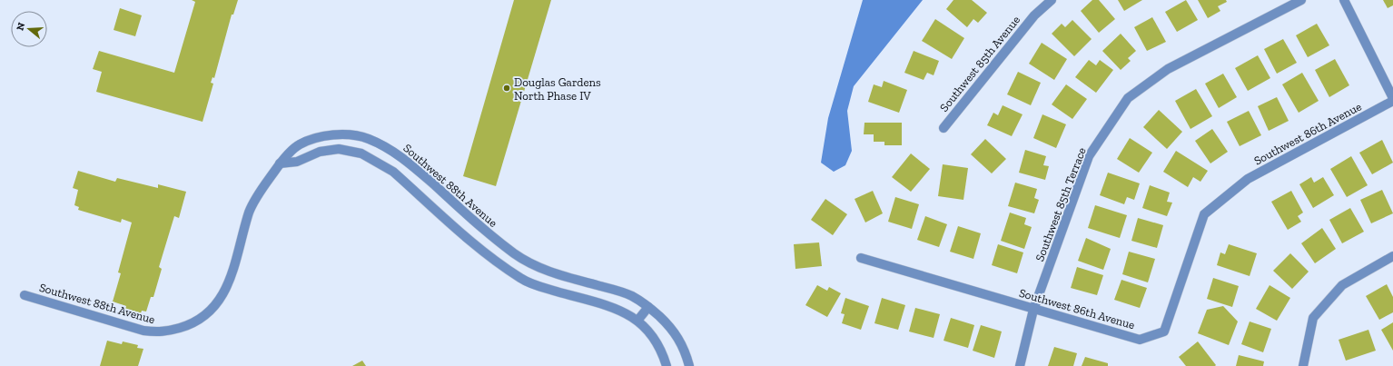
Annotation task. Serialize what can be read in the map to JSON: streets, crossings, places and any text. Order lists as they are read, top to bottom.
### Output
{
  "streets": {
    "street": [
      "Southwest 85th Avenue",
      "Southwest 86th Avenue",
      "Southwest 88th Avenue",
      "Southwest 85th Terrace"
    ]
  },
  "crossings": [
    ["Southwest 86th Avenue", "Southwest 85th Terrace"]
  ],
  "places": ["Douglas Gardens North Phase IV"],
  "north": "left"
}
